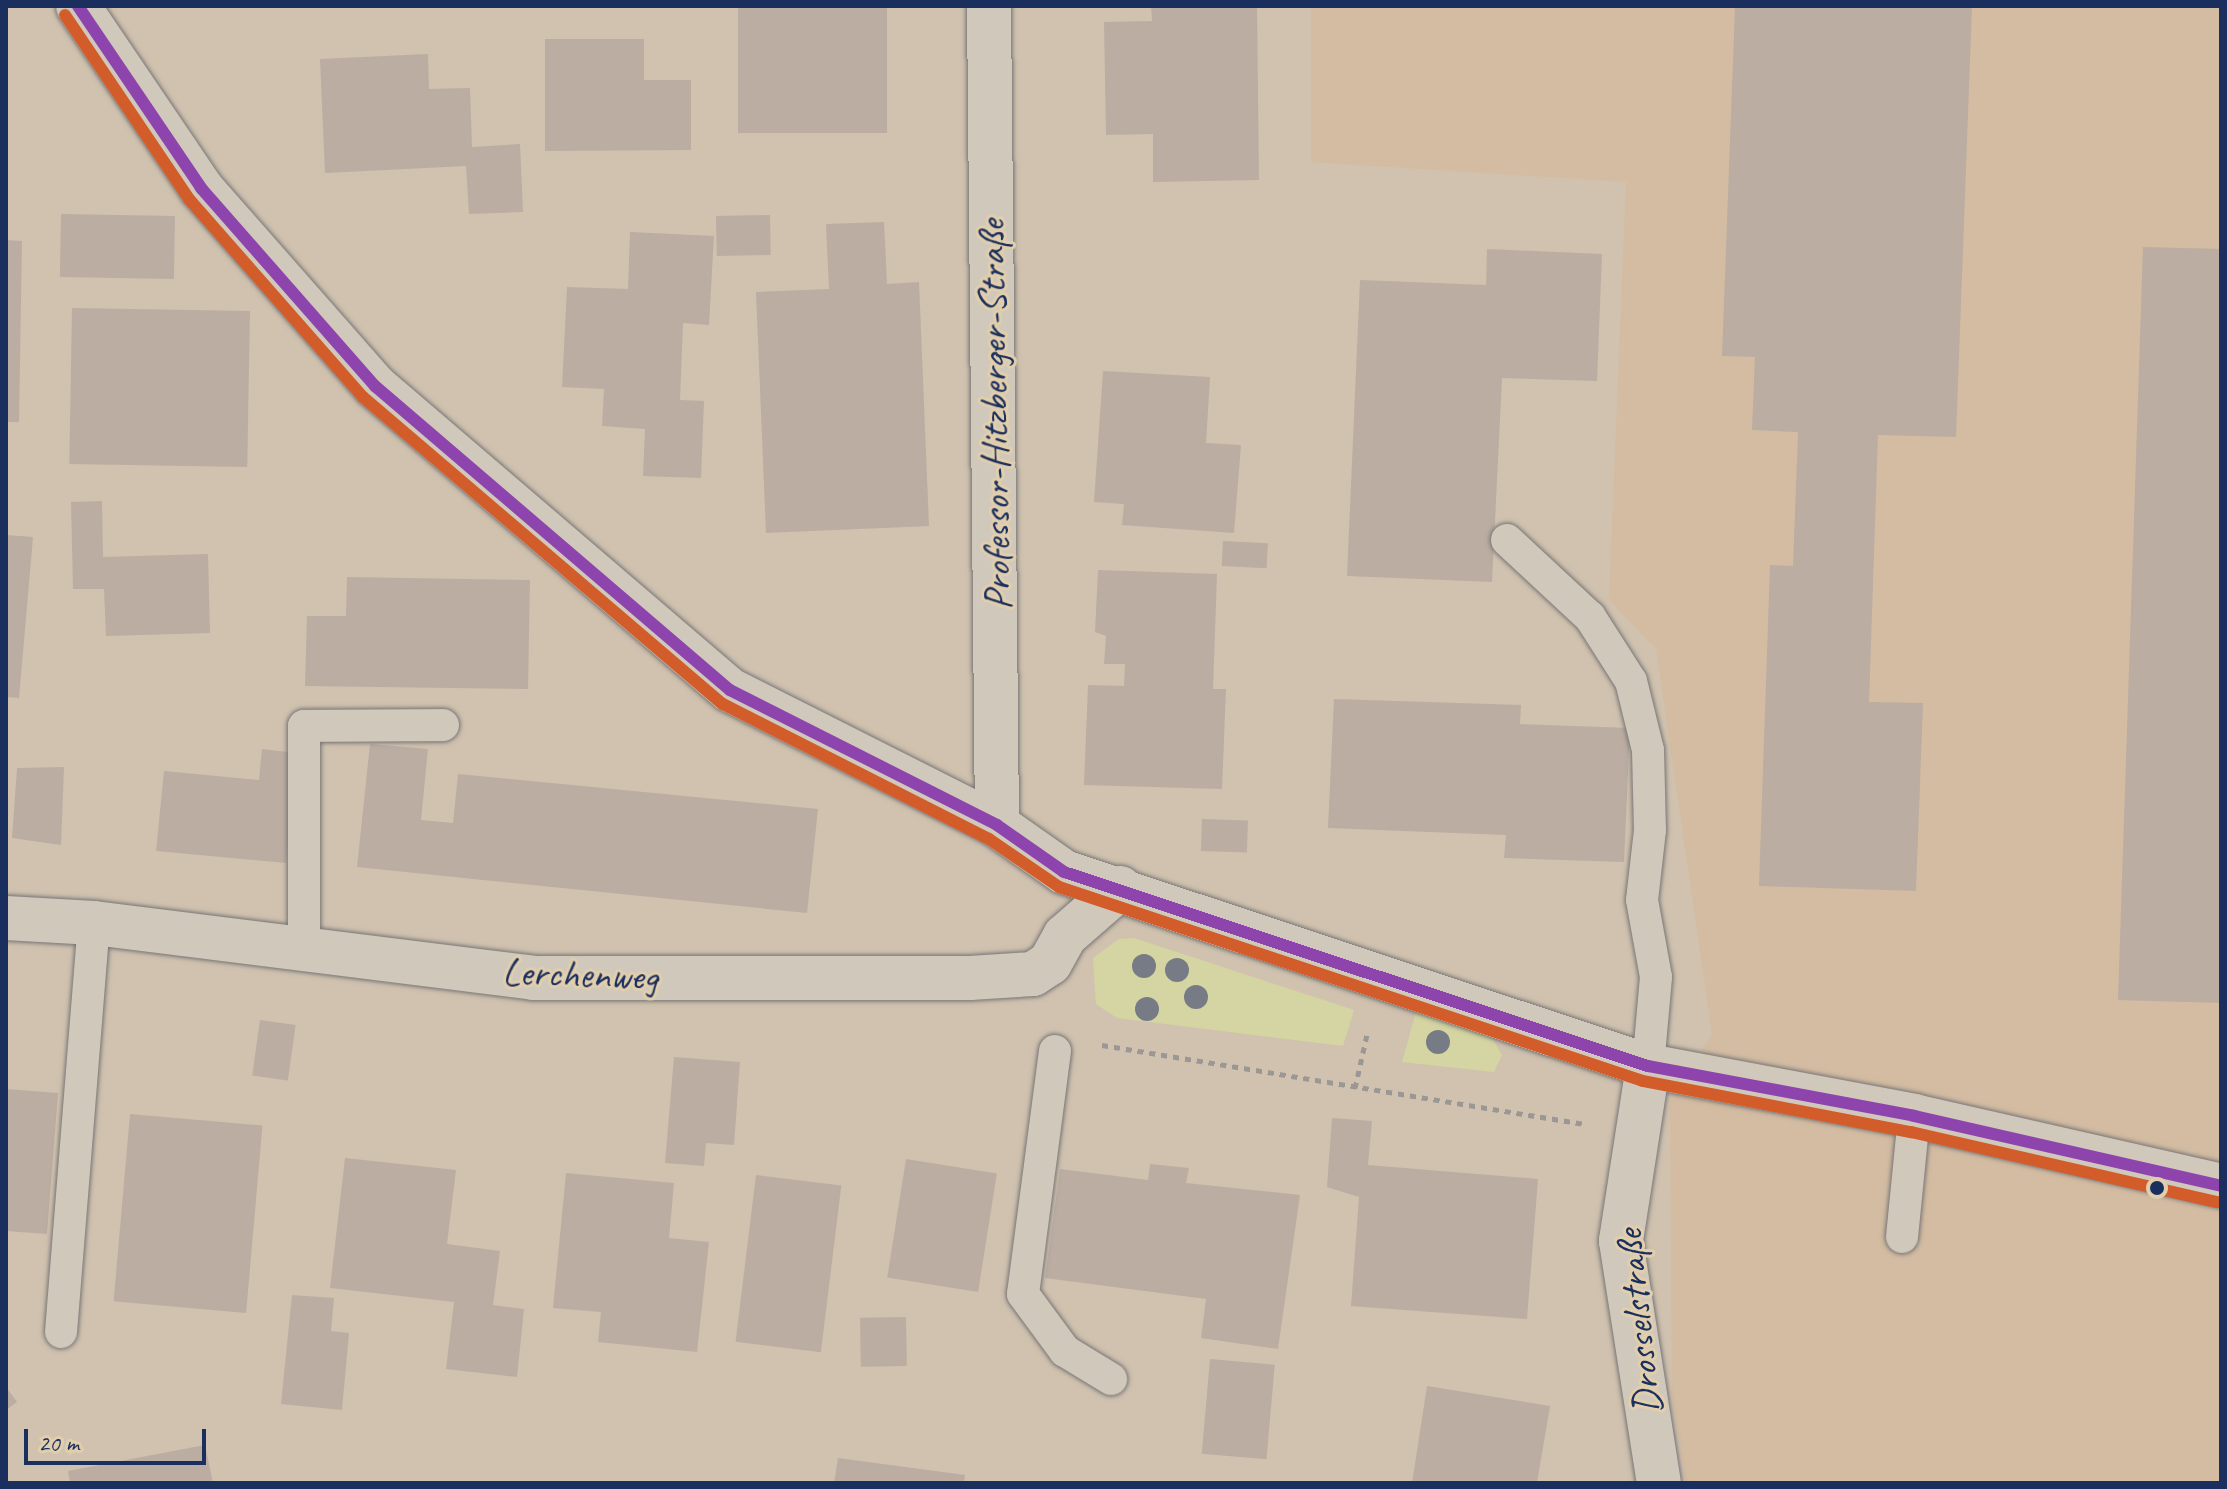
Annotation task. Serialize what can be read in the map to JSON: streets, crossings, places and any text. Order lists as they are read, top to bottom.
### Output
{
  "streets": {
    "street": ["Professor-Hitzberger-Straße", "Lerchenweg", "Drosselstraße"]
  },
  "scale_bar": "20 m"
}
